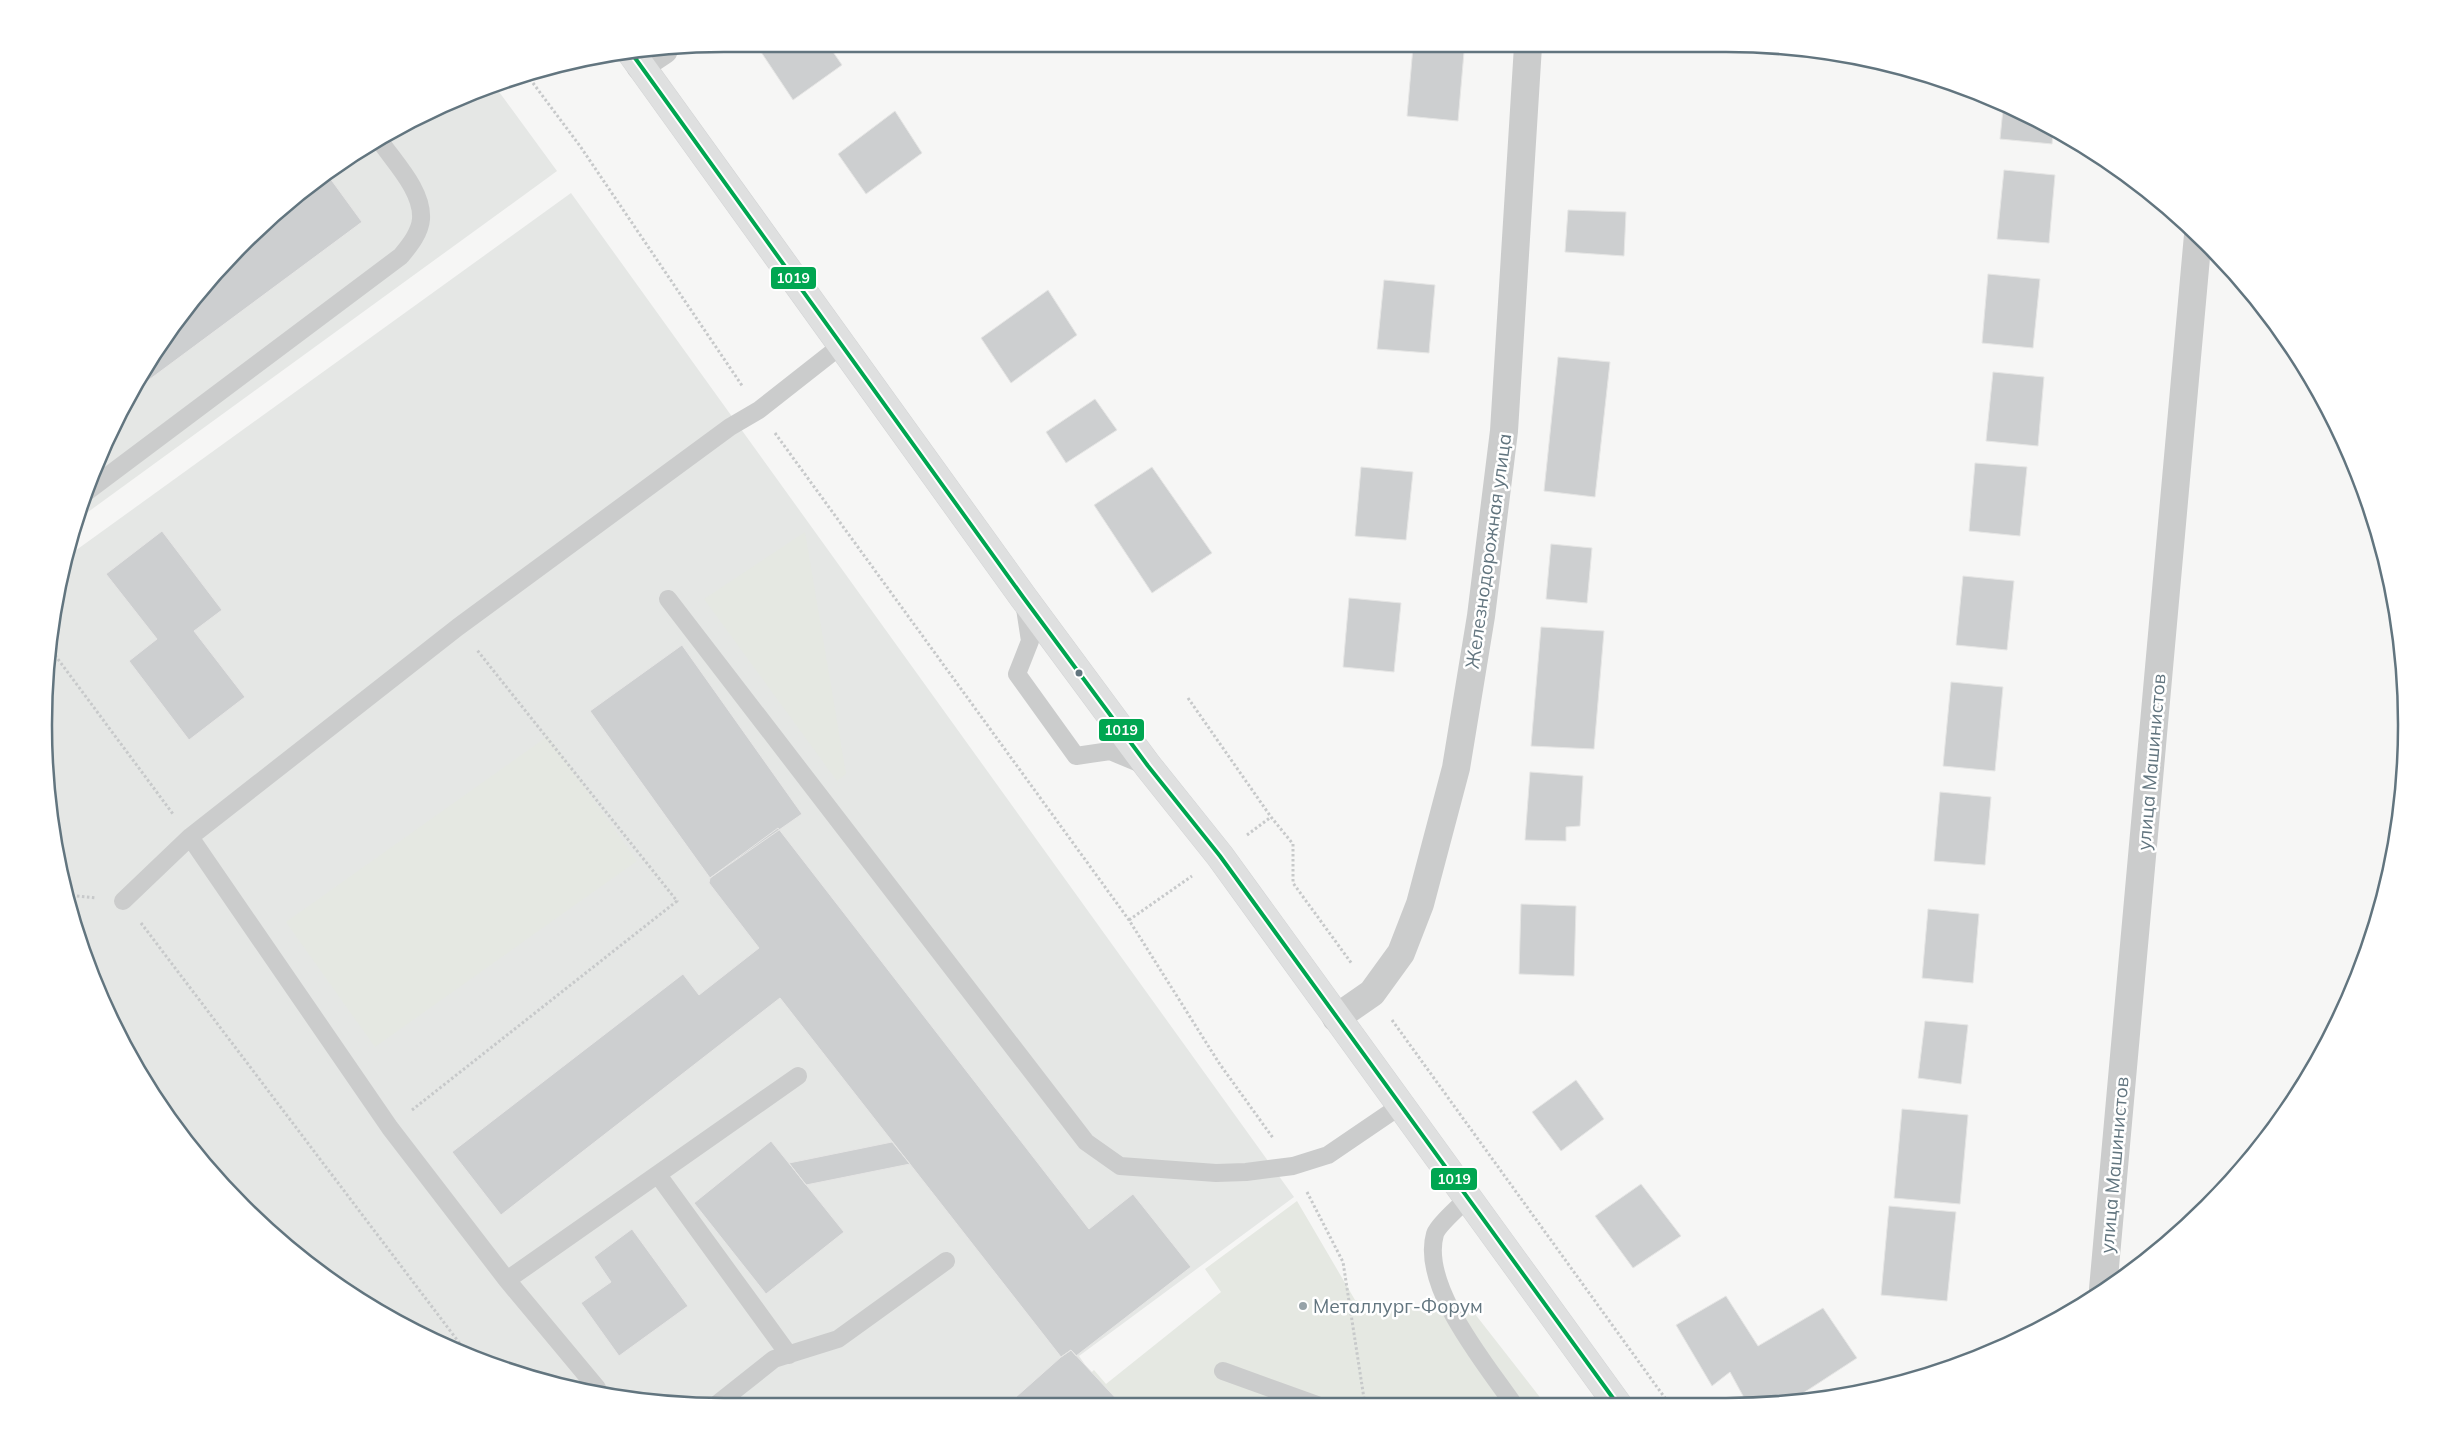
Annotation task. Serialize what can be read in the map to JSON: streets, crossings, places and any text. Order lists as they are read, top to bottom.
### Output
{
  "streets": {
    "street": ["Железнодорожная улица", "улица Машинистов"]
  },
  "places": ["Металлург-Форум"],
  "lines": ["transit line 1019"]
}
